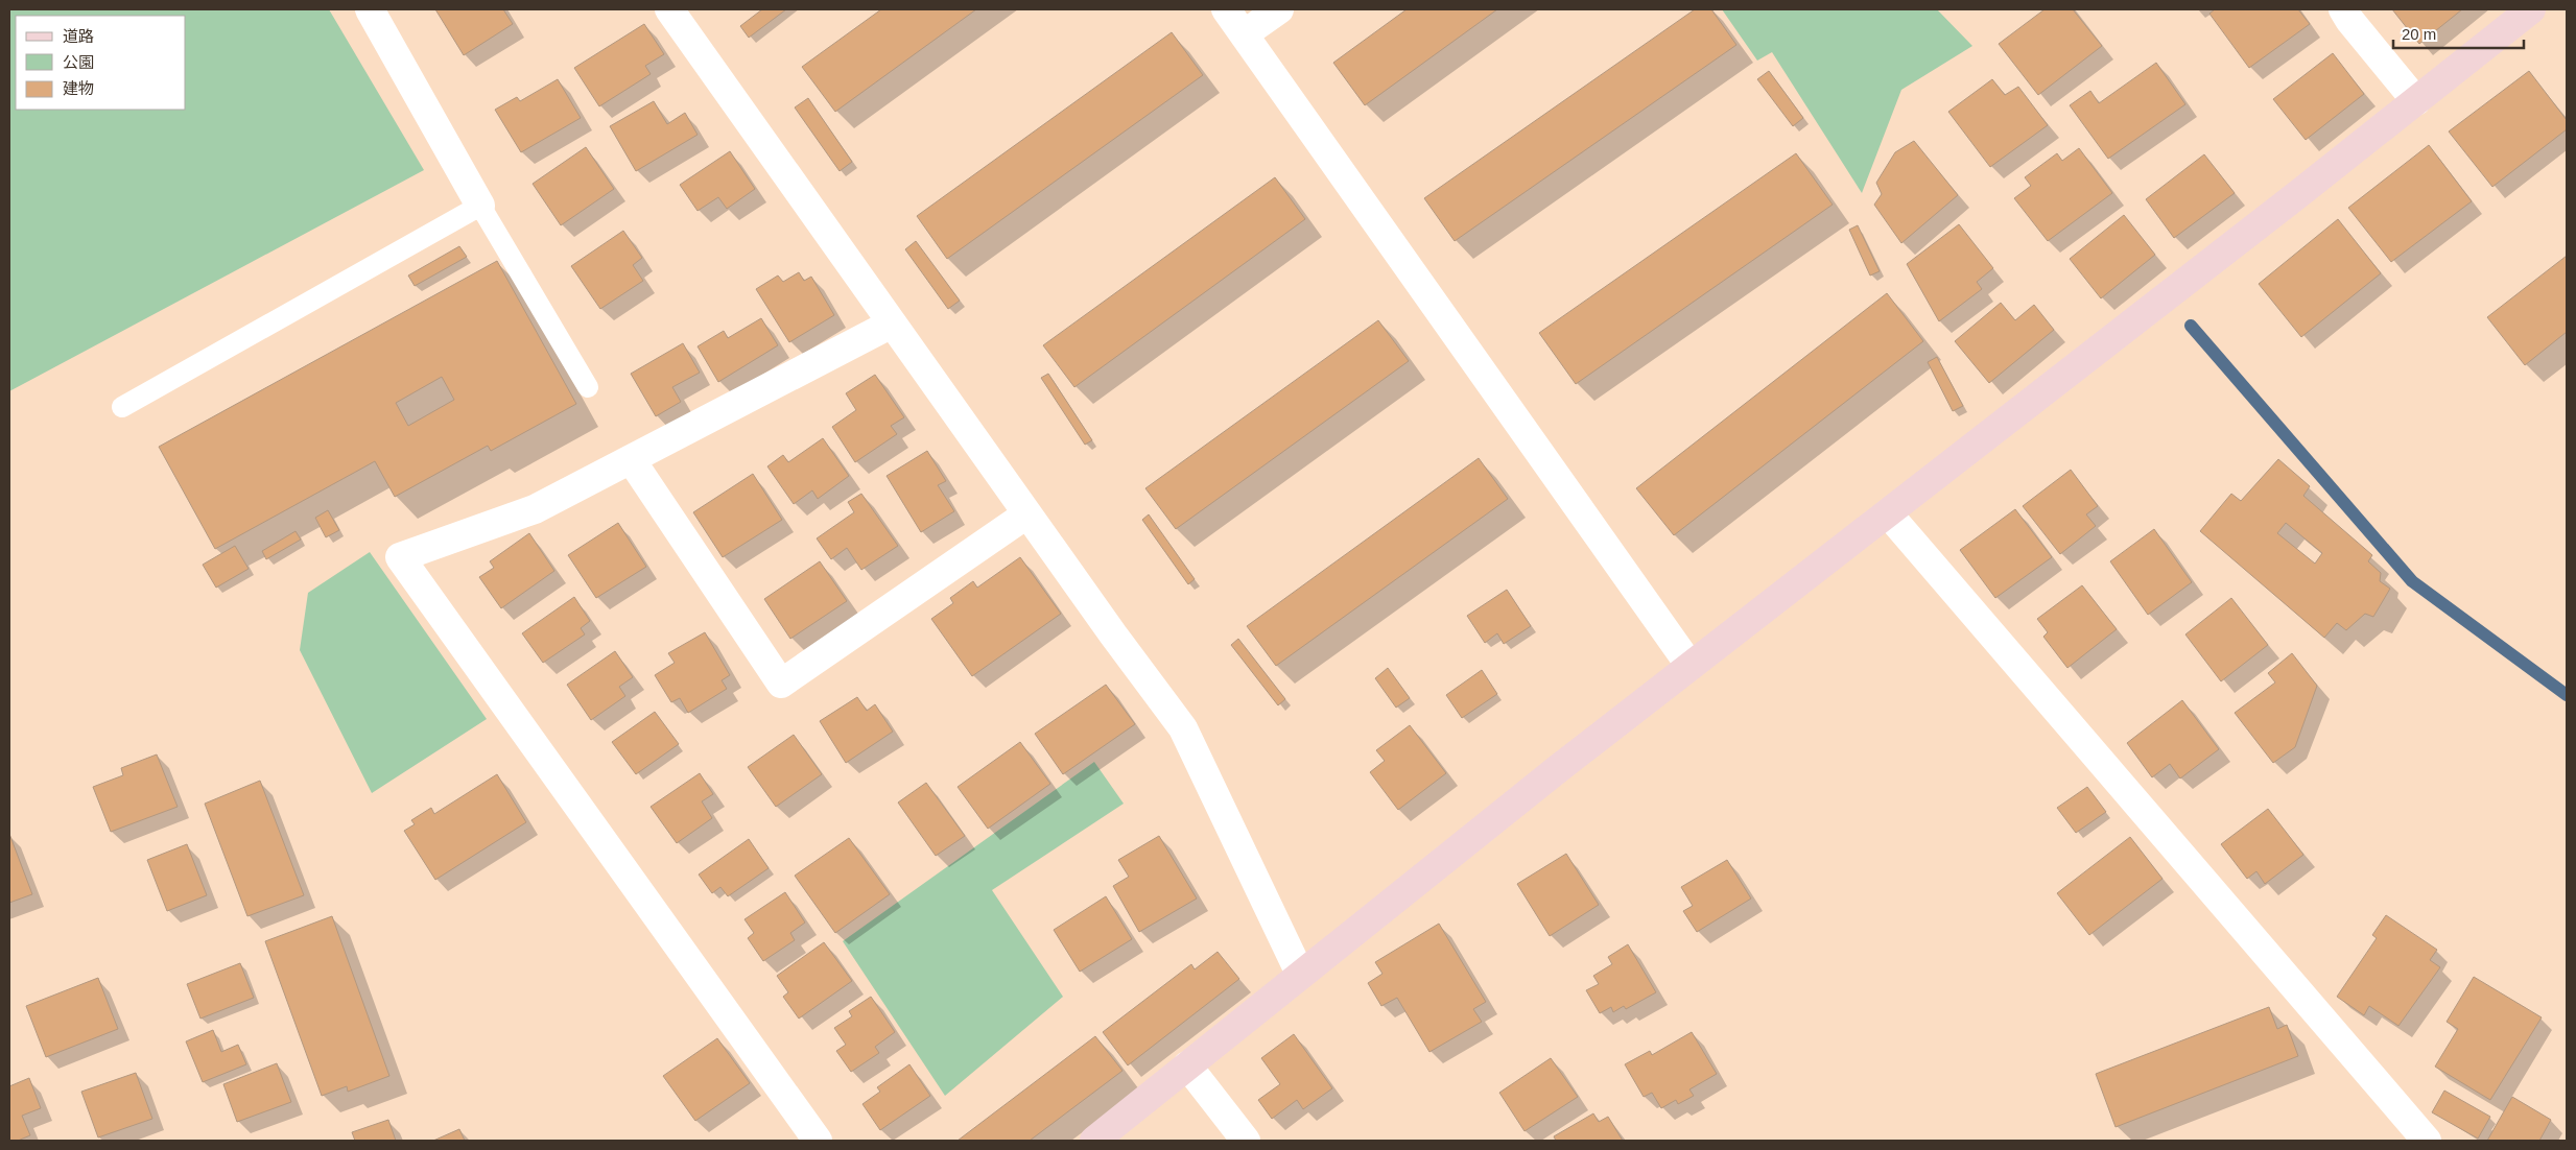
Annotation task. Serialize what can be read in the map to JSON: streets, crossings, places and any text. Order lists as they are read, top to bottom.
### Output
{
  "legend": ["道路", "公園", "建物"],
  "scale_bar": "20 m"
}
